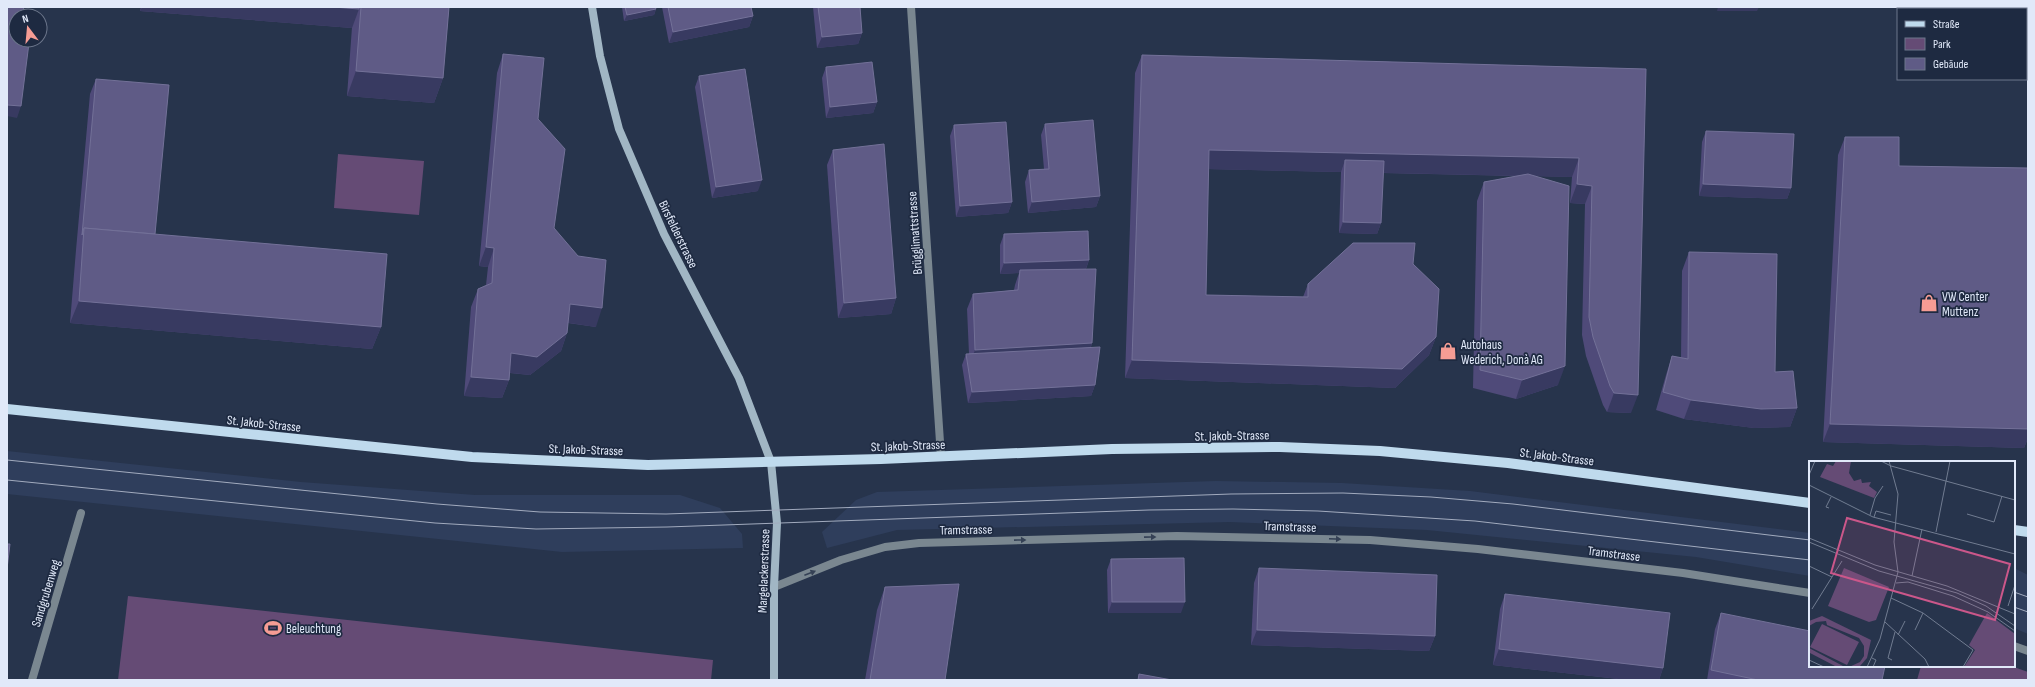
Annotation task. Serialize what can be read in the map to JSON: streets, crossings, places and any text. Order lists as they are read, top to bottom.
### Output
{
  "streets": {
    "main road": ["Birsfelderstrasse", "St. Jakob-Strasse", "Margelackerstrasse"],
    "street": ["Brügglimattstrasse", "Tramstrasse", "Sandgrubenweg"]
  },
  "crossings": [
    ["Brügglimattstrasse", "St. Jakob-Strasse"],
    ["Birsfelderstrasse", "St. Jakob-Strasse"],
    ["Birsfelderstrasse", "Margelackerstrasse"],
    ["St. Jakob-Strasse", "Margelackerstrasse"],
    ["Tramstrasse", "Margelackerstrasse"]
  ],
  "one_way": ["Tramstrasse"],
  "places": {
    "shop": ["VW Center Muttenz", "Autohaus Wederich, Donà AG"],
    "sports": ["Beleuchtung"]
  },
  "legend": ["Straße", "Park", "Gebäude"],
  "north": "top"
}
